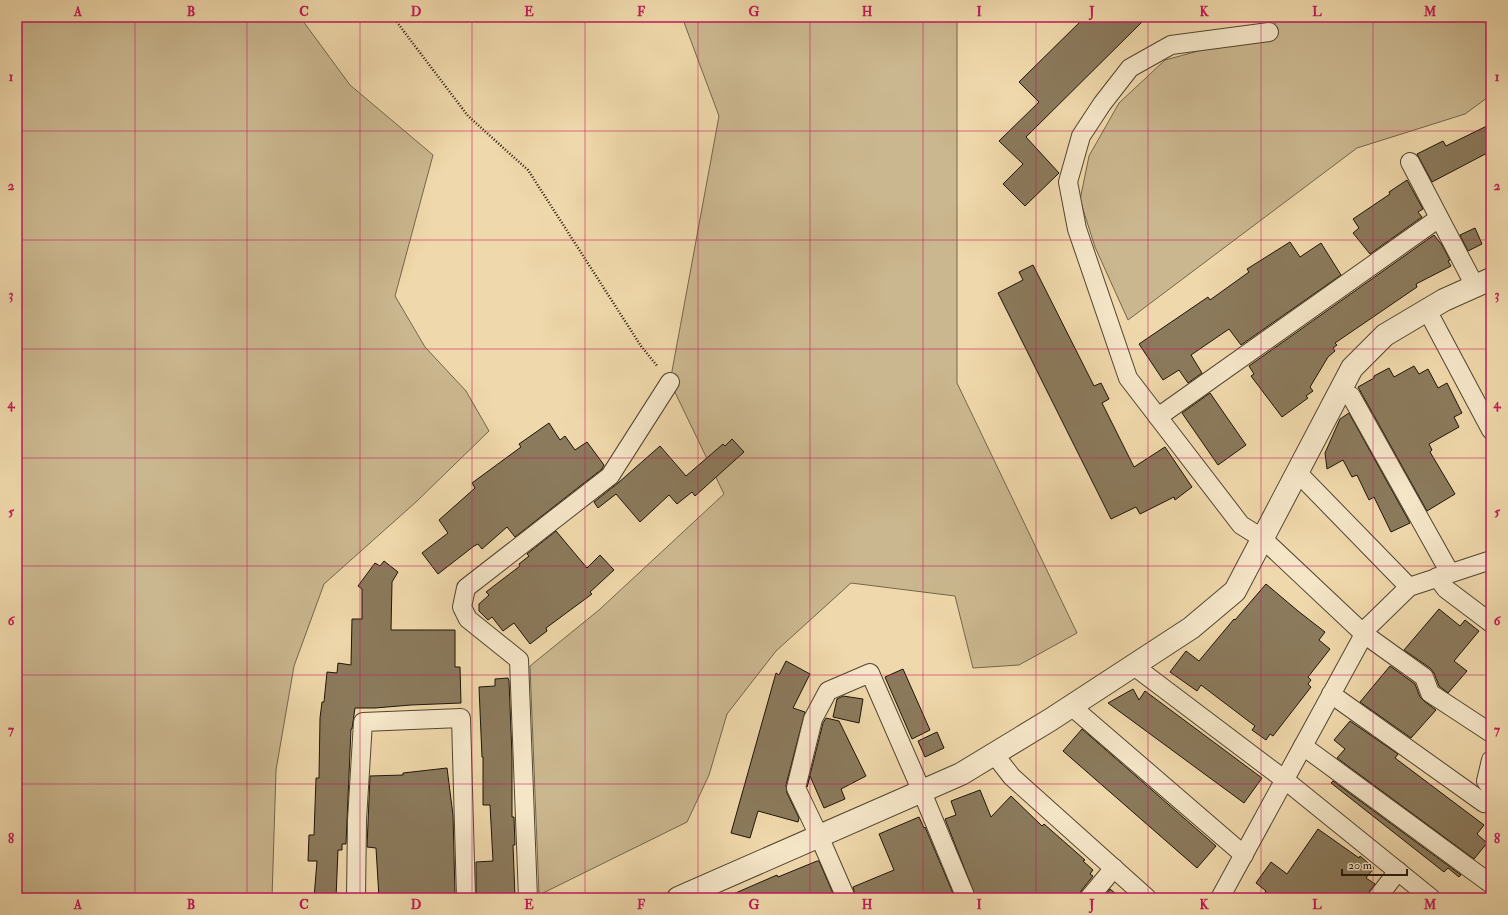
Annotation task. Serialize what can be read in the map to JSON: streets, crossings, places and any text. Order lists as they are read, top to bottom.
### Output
{
  "scale_bar": "20 m",
  "grid": {
    "columns": [
      "A",
      "B",
      "C",
      "D",
      "E",
      "F",
      "G",
      "H",
      "I",
      "J",
      "K",
      "L",
      "M"
    ],
    "rows": [
      "1",
      "2",
      "3",
      "4",
      "5",
      "6",
      "7",
      "8"
    ]
  }
}
